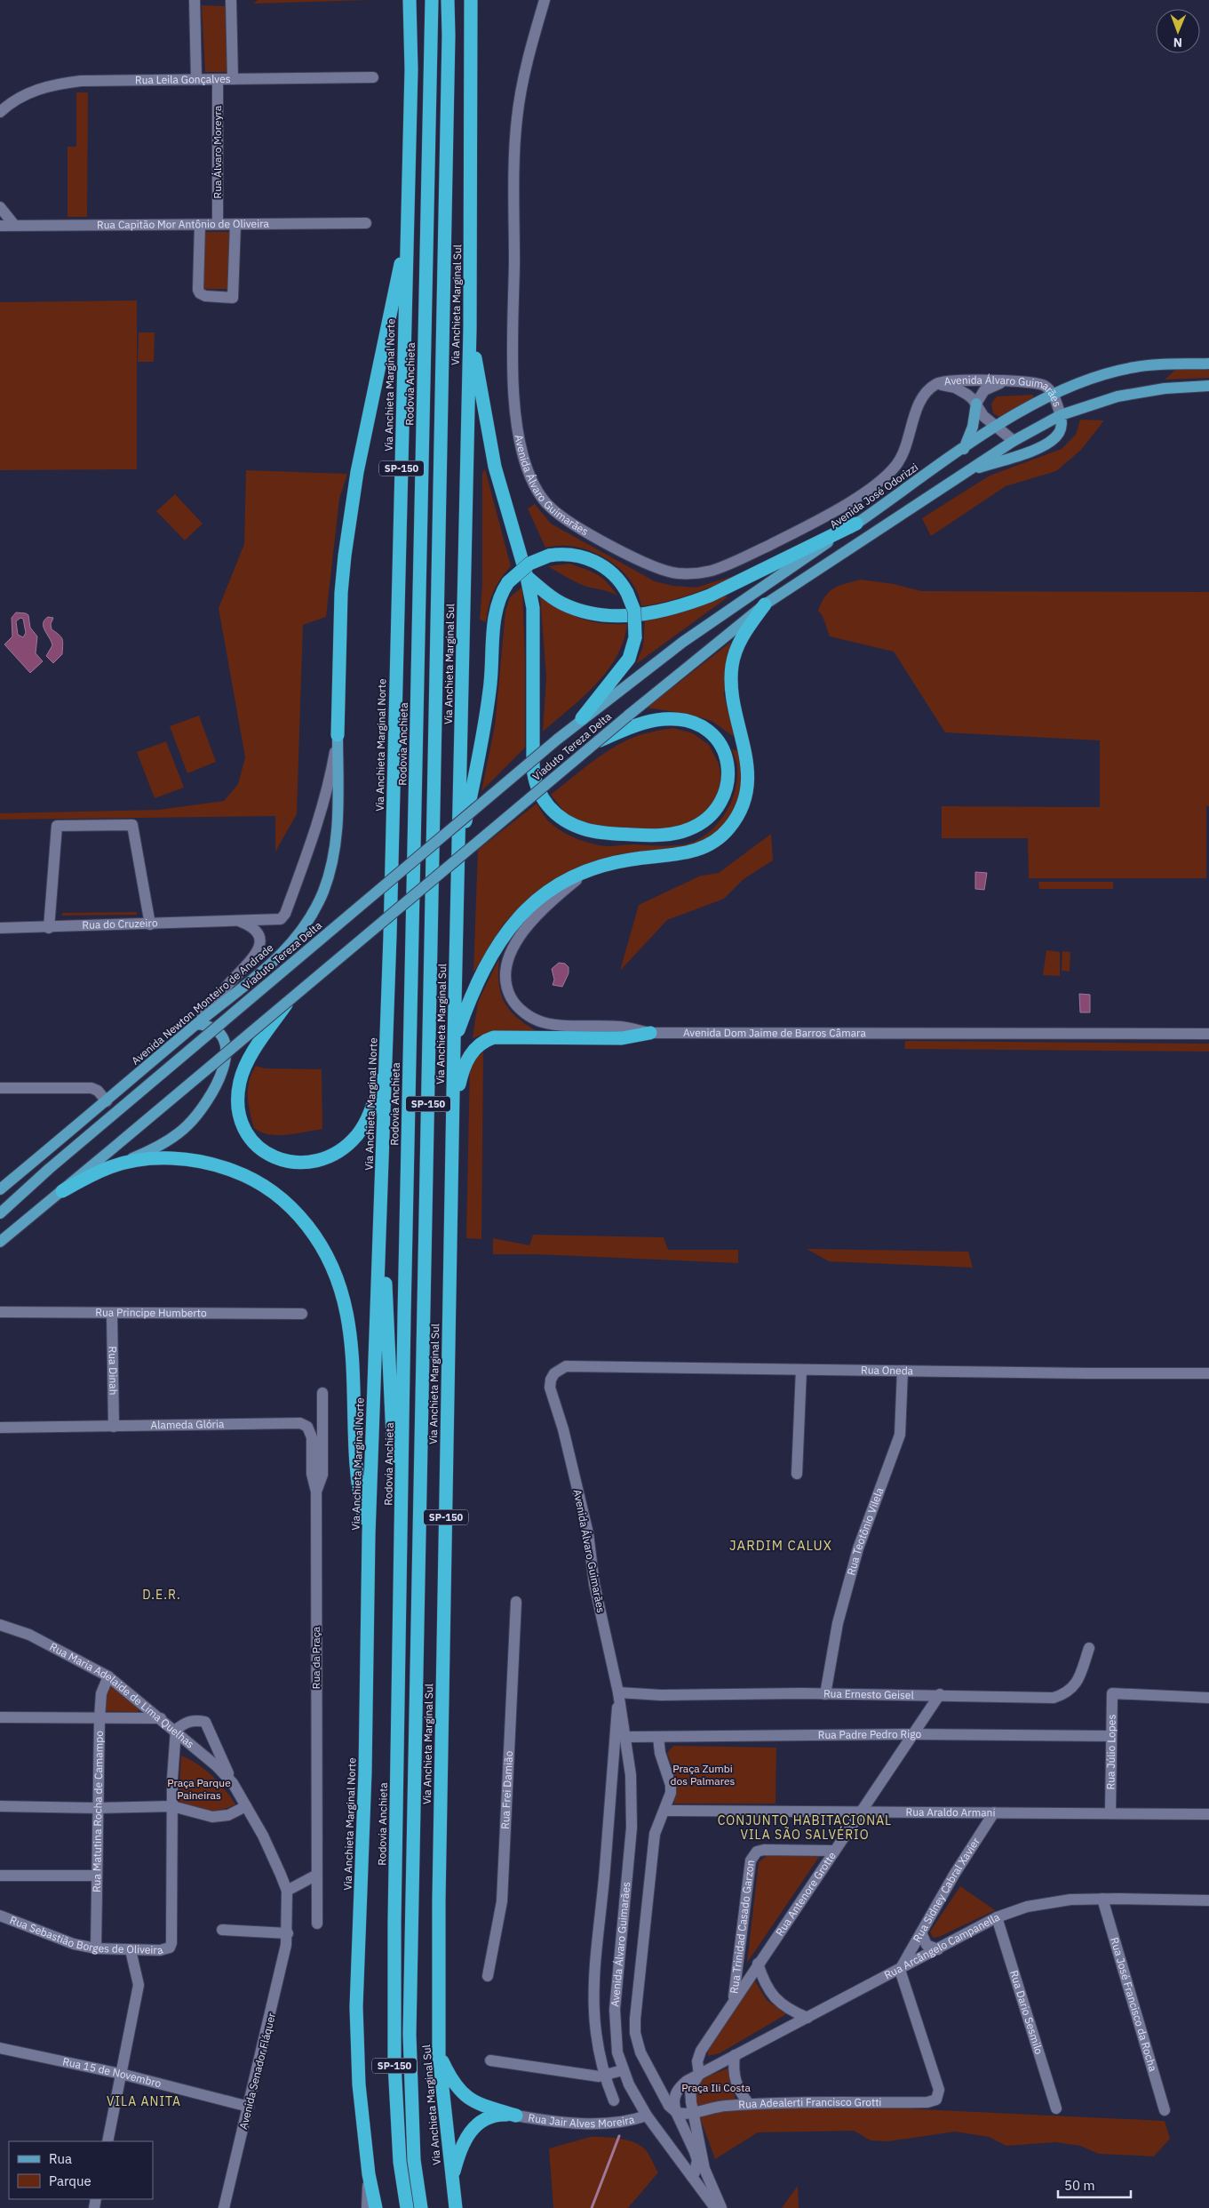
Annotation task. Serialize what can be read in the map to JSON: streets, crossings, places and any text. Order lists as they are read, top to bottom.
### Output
{
  "streets": {
    "highway": [
      "Via Anchieta Marginal Sul",
      "Rodovia Anchieta",
      "Via Anchieta Marginal Norte",
      "SP-150"
    ],
    "main road": ["Avenida José Odorizzi", "Viaduto Tereza Delta", "Avenida Newton Monteiro de Andrade"],
    "street": [
      "Rua Leila Gonçalves",
      "Rua Álvaro Moreyra",
      "Rua Capitão Mor Antônio de Oliveira",
      "Avenida Álvaro Guimarães",
      "Rua do Cruzeiro",
      "Avenida Dom Jaime de Barros Câmara",
      "Rua Principe Humberto",
      "Rua Dinah",
      "Rua Oneda",
      "Alameda Glória",
      "Rua Teotônio Vilela",
      "Rua da Praça",
      "Rua Ernesto Geisel",
      "Rua Maria Adelaide de Lima Quelhas",
      "Rua Padre Pedro Rigo",
      "Rua Júlio Lopes",
      "Rua Frei Damião",
      "Rua Matutina Rocha de Camampo",
      "Rua Araldo Armani",
      "Rua Sidney Cabral Xavier",
      "Rua Antenore Grotte",
      "Rua Trinidad Casado Garzon",
      "Rua Sebastião Borges de Oliveira",
      "Rua Arcângelo Campanella",
      "Rua José Francisco da Rocha",
      "Rua Dario Sesmilo",
      "Avenida Senador Fláquer",
      "Rua 15 de Novembro",
      "Rua Adealerti Francisco Grotti",
      "Rua Jair Alves Moreira"
    ]
  },
  "crossings": [
    ["Rua Leila Gonçalves", "Rua Álvaro Moreyra"],
    ["Rua Álvaro Moreyra", "Rua Capitão Mor Antônio de Oliveira"],
    ["Avenida Álvaro Guimarães", "Avenida José Odorizzi"],
    ["Avenida Álvaro Guimarães", "Rua Oneda"],
    ["Avenida Álvaro Guimarães", "Rua Ernesto Geisel"],
    ["Avenida Álvaro Guimarães", "Rua Padre Pedro Rigo"],
    ["Avenida Álvaro Guimarães", "Rua Araldo Armani"],
    ["Avenida Álvaro Guimarães", "Rua Arcângelo Campanella"],
    ["Avenida Álvaro Guimarães", "Rua Adealerti Francisco Grotti"],
    ["Avenida Álvaro Guimarães", "Rua Jair Alves Moreira"],
    ["Avenida José Odorizzi", "Viaduto Tereza Delta"],
    ["Rua do Cruzeiro", "Avenida Newton Monteiro de Andrade"],
    ["Rua Principe Humberto", "Rua Dinah"],
    ["Rua Dinah", "Alameda Glória"],
    ["Rua Oneda", "Rua Teotônio Vilela"],
    ["Alameda Glória", "Rua da Praça"],
    ["Rua Teotônio Vilela", "Rua Ernesto Geisel"],
    ["Rua Ernesto Geisel", "Rua Antenore Grotte"],
    ["Rua Maria Adelaide de Lima Quelhas", "Rua Matutina Rocha de Camampo"],
    ["Rua Maria Adelaide de Lima Quelhas", "Avenida Senador Fláquer"],
    ["Rua Padre Pedro Rigo", "Rua Júlio Lopes"],
    ["Rua Padre Pedro Rigo", "Rua Antenore Grotte"],
    ["Rua Júlio Lopes", "Rua Araldo Armani"],
    ["Rua Matutina Rocha de Camampo", "Rua Sebastião Borges de Oliveira"],
    ["Rua Araldo Armani", "Rua Sidney Cabral Xavier"],
    ["Rua Araldo Armani", "Rua Antenore Grotte"],
    ["Rua Sidney Cabral Xavier", "Rua Arcângelo Campanella"],
    ["Rua Sidney Cabral Xavier", "Rua Adealerti Francisco Grotti"],
    ["Rua Antenore Grotte", "Rua Trinidad Casado Garzon"],
    ["Rua Antenore Grotte", "Rua Arcângelo Campanella"],
    ["Rua Arcângelo Campanella", "Rua José Francisco da Rocha"],
    ["Rua Arcângelo Campanella", "Rua Dario Sesmilo"],
    ["Rua Arcângelo Campanella", "Rua Adealerti Francisco Grotti"],
    ["Avenida Senador Fláquer", "Rua 15 de Novembro"]
  ],
  "districts": [
    "JARDIM CALUX",
    "D.E.R.",
    "CONJUNTO HABITACIONAL VILA SÃO SALVÉRIO",
    "VILA ANITA"
  ],
  "parks": ["Praça Zumbi dos Palmares", "Praça Parque Paineiras", "Praça Ili Costa"],
  "legend": ["Rua", "Parque"],
  "scale_bar": "50 m",
  "north": "bottom"
}
